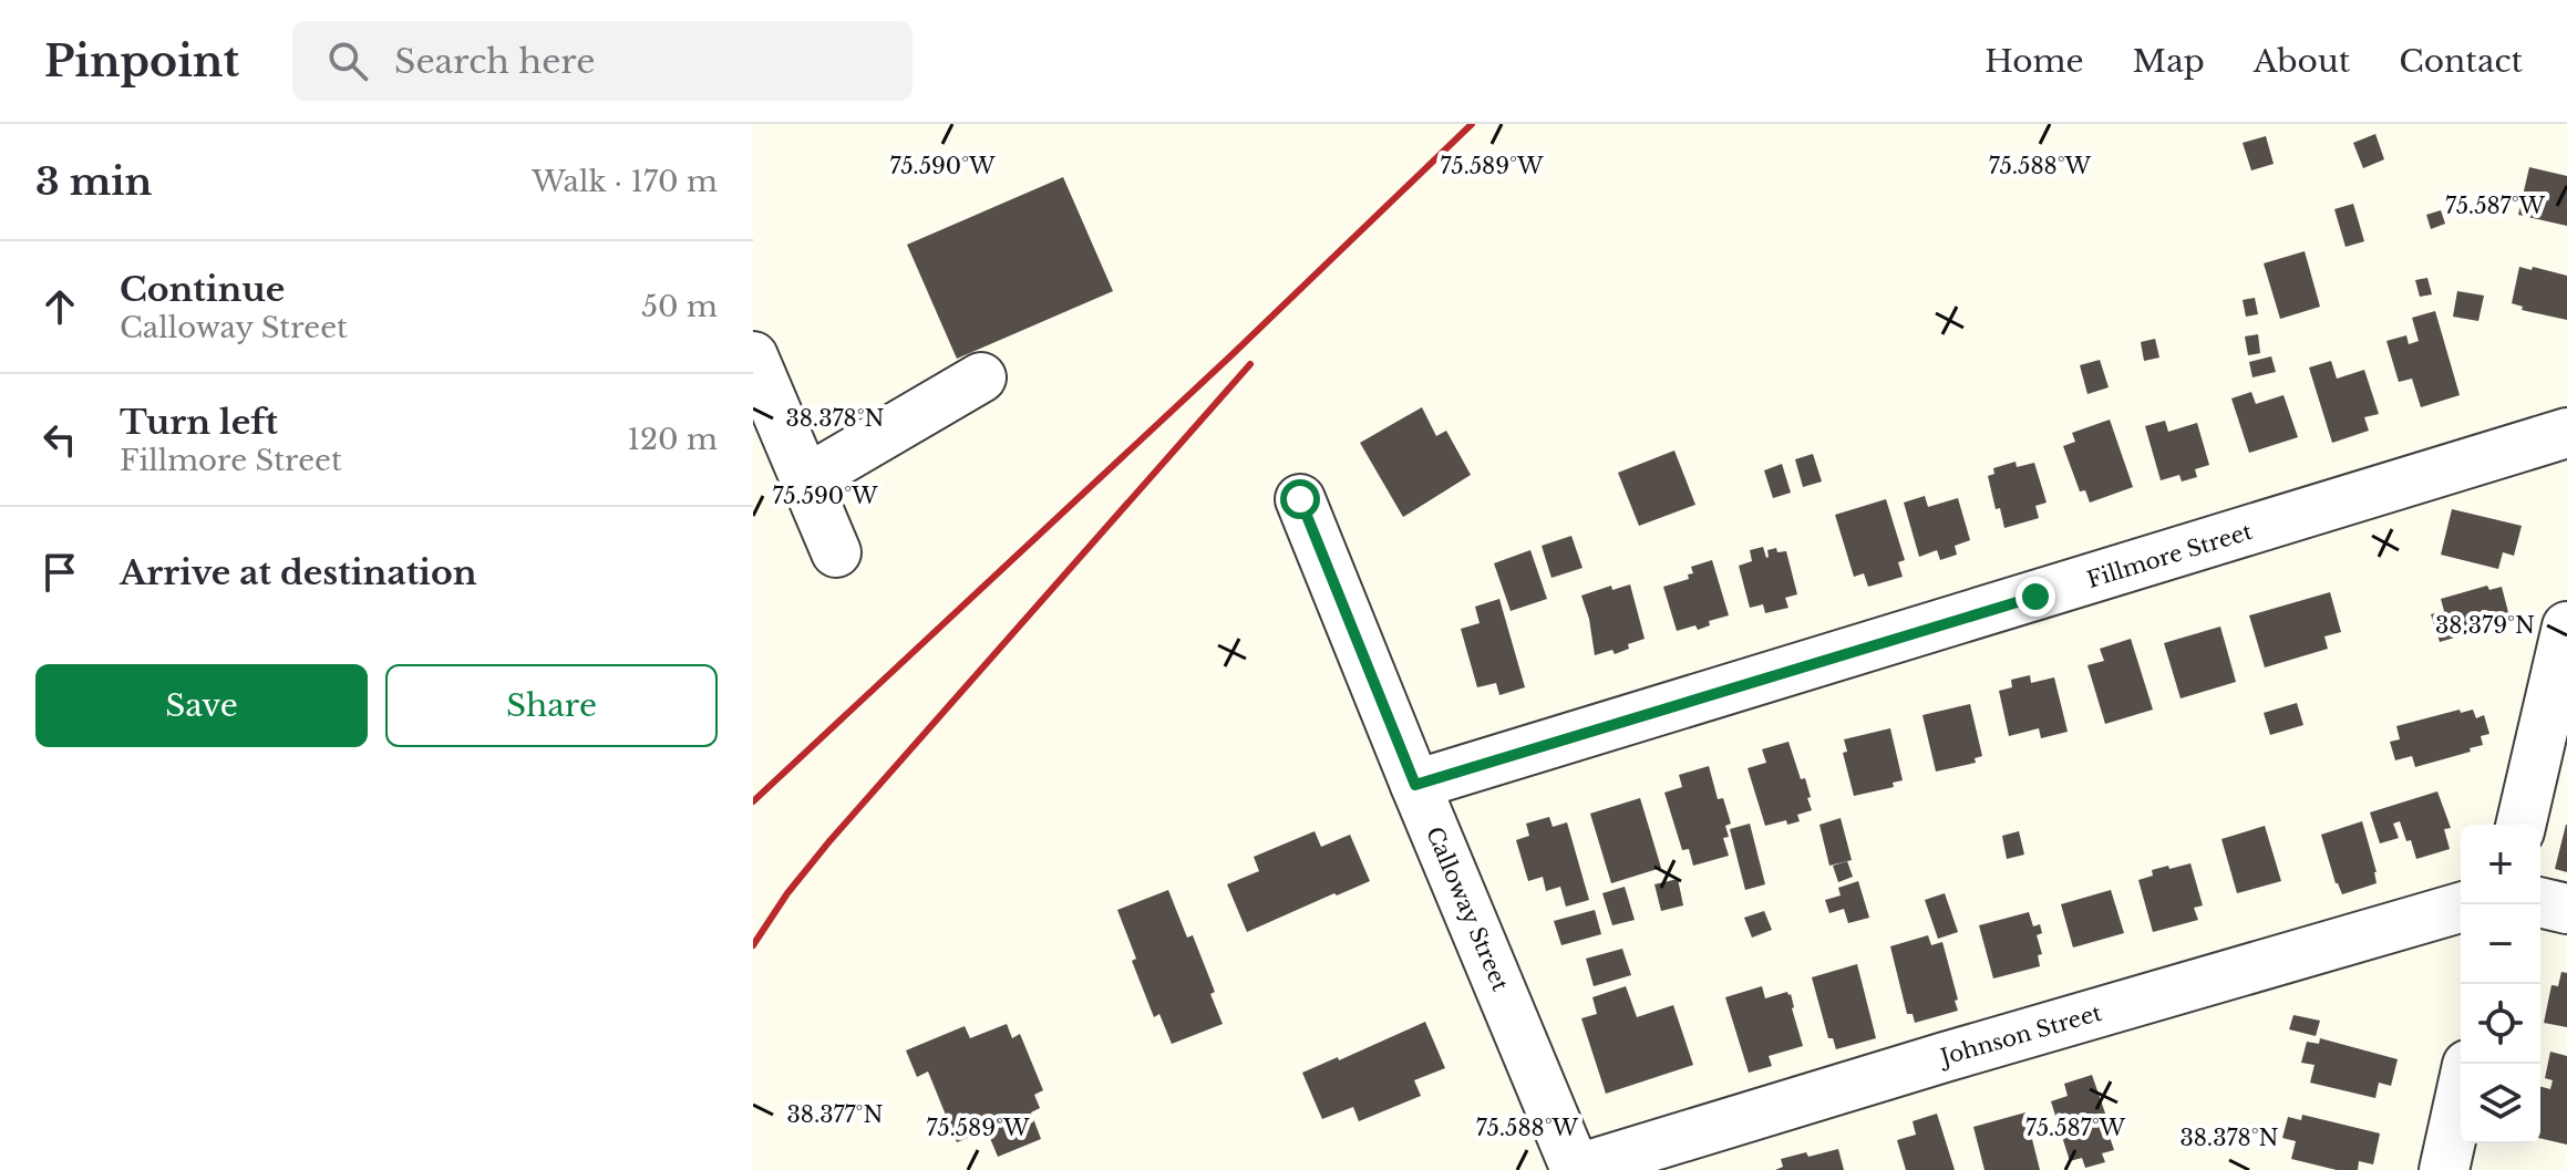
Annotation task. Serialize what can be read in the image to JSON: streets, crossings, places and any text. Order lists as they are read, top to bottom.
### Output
{
  "streets": {
    "street": ["Fillmore Street", "Calloway Street", "Johnson Street"]
  },
  "crossings": [
    ["Fillmore Street", "Calloway Street"],
    ["Calloway Street", "Johnson Street"]
  ],
  "page": {
    "header": "Pinpoint",
    "search": "Search here",
    "nav": [
      "Home",
      "Map",
      "About",
      "Contact"
    ],
    "heading": ["3 min", "Walk · 170 m"],
    "list": [
      ["Continue", "Calloway Street", "50 m"],
      ["Turn left", "Fillmore Street", "120 m"],
      "Arrive at destination"
    ],
    "buttons": ["Save", "Share"],
    "map_buttons": ["+", "−"]
  },
  "coordinates": [
    "75.590°W",
    "75.589°W",
    "75.588°W",
    "75.587°W",
    "38.378°N",
    "38.379°N",
    "38.377°N"
  ]
}
